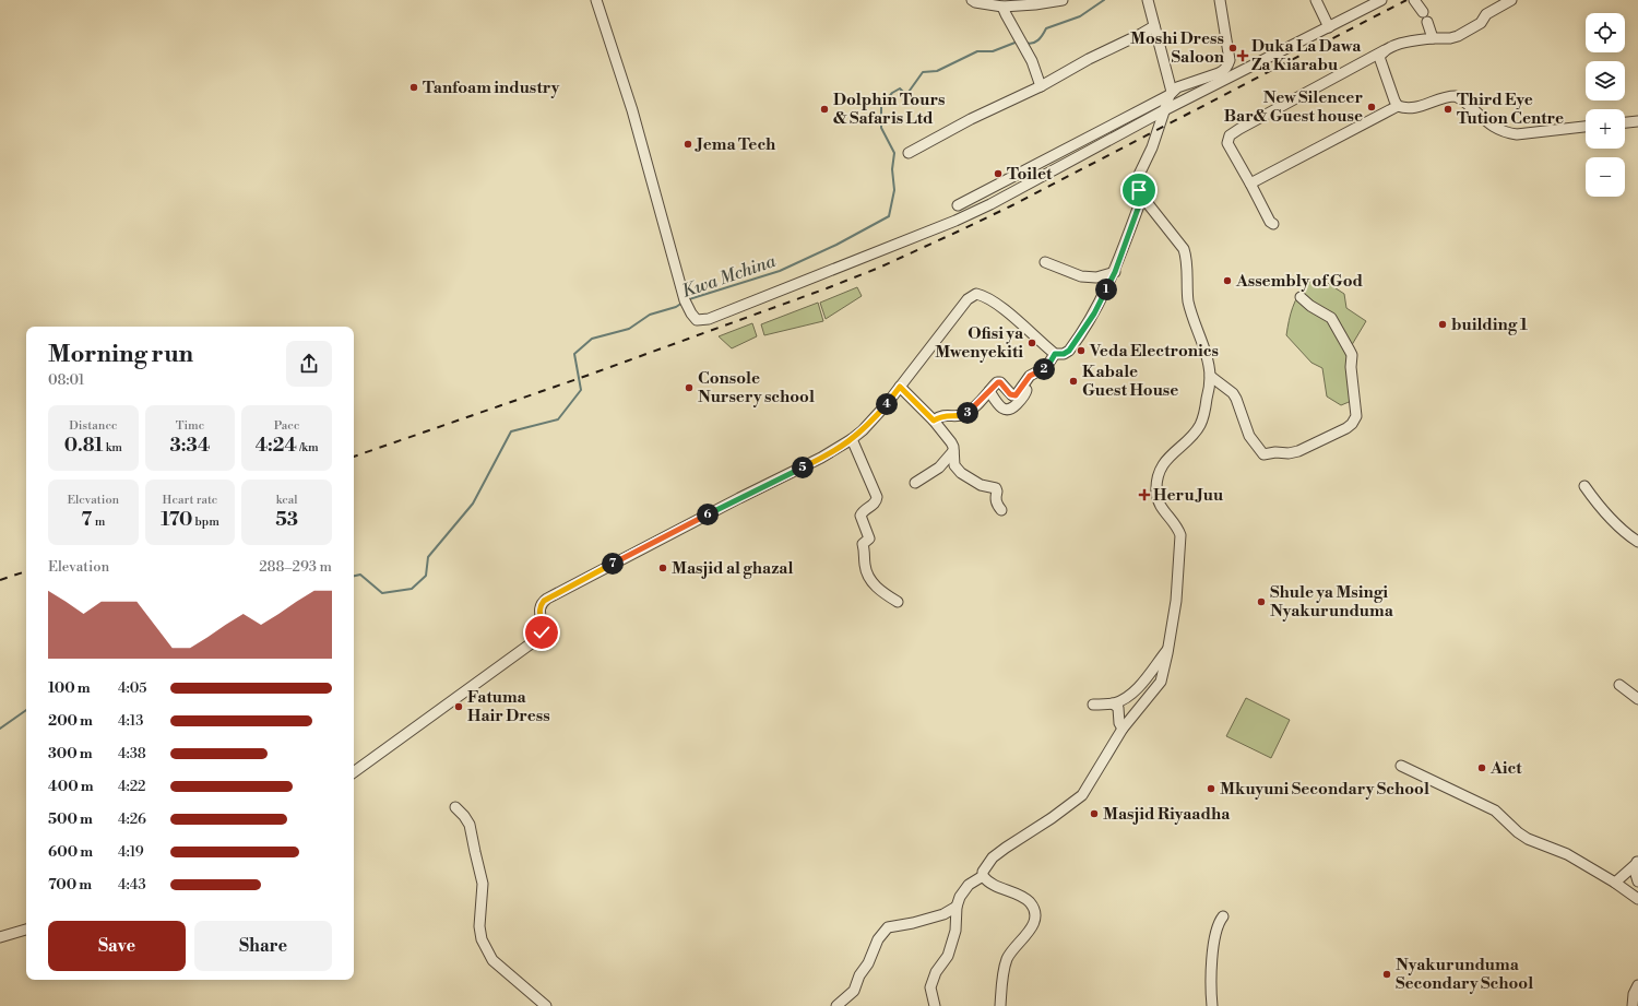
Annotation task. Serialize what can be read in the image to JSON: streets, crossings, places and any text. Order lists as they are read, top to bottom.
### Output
{
  "water": ["Kwa Mchina"],
  "places": {
    "other": [
      "Moshi Dress Saloon",
      "Tanfoam industry",
      "New Silencer Bar& Guest house",
      "Dolphin Tours & Safaris Ltd",
      "Third Eye Tution Centre",
      "Jema Tech",
      "Toilet",
      "Assembly of God",
      "building 1",
      "Ofisi ya Mwenyekiti",
      "Veda Electronics",
      "Kabale Guest House",
      "Console Nursery school",
      "Masjid al ghazal",
      "Shule ya Msingi Nyakurunduma",
      "Fatuma Hair Dress",
      "Aict",
      "Mkuyuni Secondary School",
      "Masjid Riyaadha",
      "Nyakurunduma Secondary School"
    ],
    "health": ["Duka La Dawa Za Kiarabu", "Heru Juu"]
  },
  "page": {
    "map_buttons": ["+", "−"],
    "pins": [
      "1",
      "2",
      "4",
      "3",
      "5",
      "6",
      "7"
    ],
    "heading": ["Morning run", "08:01"],
    "stats": [
      ["Distance", "0.81 km"],
      ["Time", "3:34"],
      ["Pace", "4:24 /km"],
      ["Elevation", "7 m"],
      ["Heart rate", "170 bpm"],
      ["kcal", "53"]
    ],
    "chart": ["Elevation", "288–293 m"],
    "list": [
      {
        "name": "100 m",
        "note": "4:05"
      },
      {
        "name": "200 m",
        "note": "4:13"
      },
      {
        "name": "300 m",
        "note": "4:38"
      },
      {
        "name": "400 m",
        "note": "4:22"
      },
      {
        "name": "500 m",
        "note": "4:26"
      },
      {
        "name": "600 m",
        "note": "4:19"
      },
      {
        "name": "700 m",
        "note": "4:43"
      }
    ],
    "buttons": ["Save", "Share"]
  }
}
